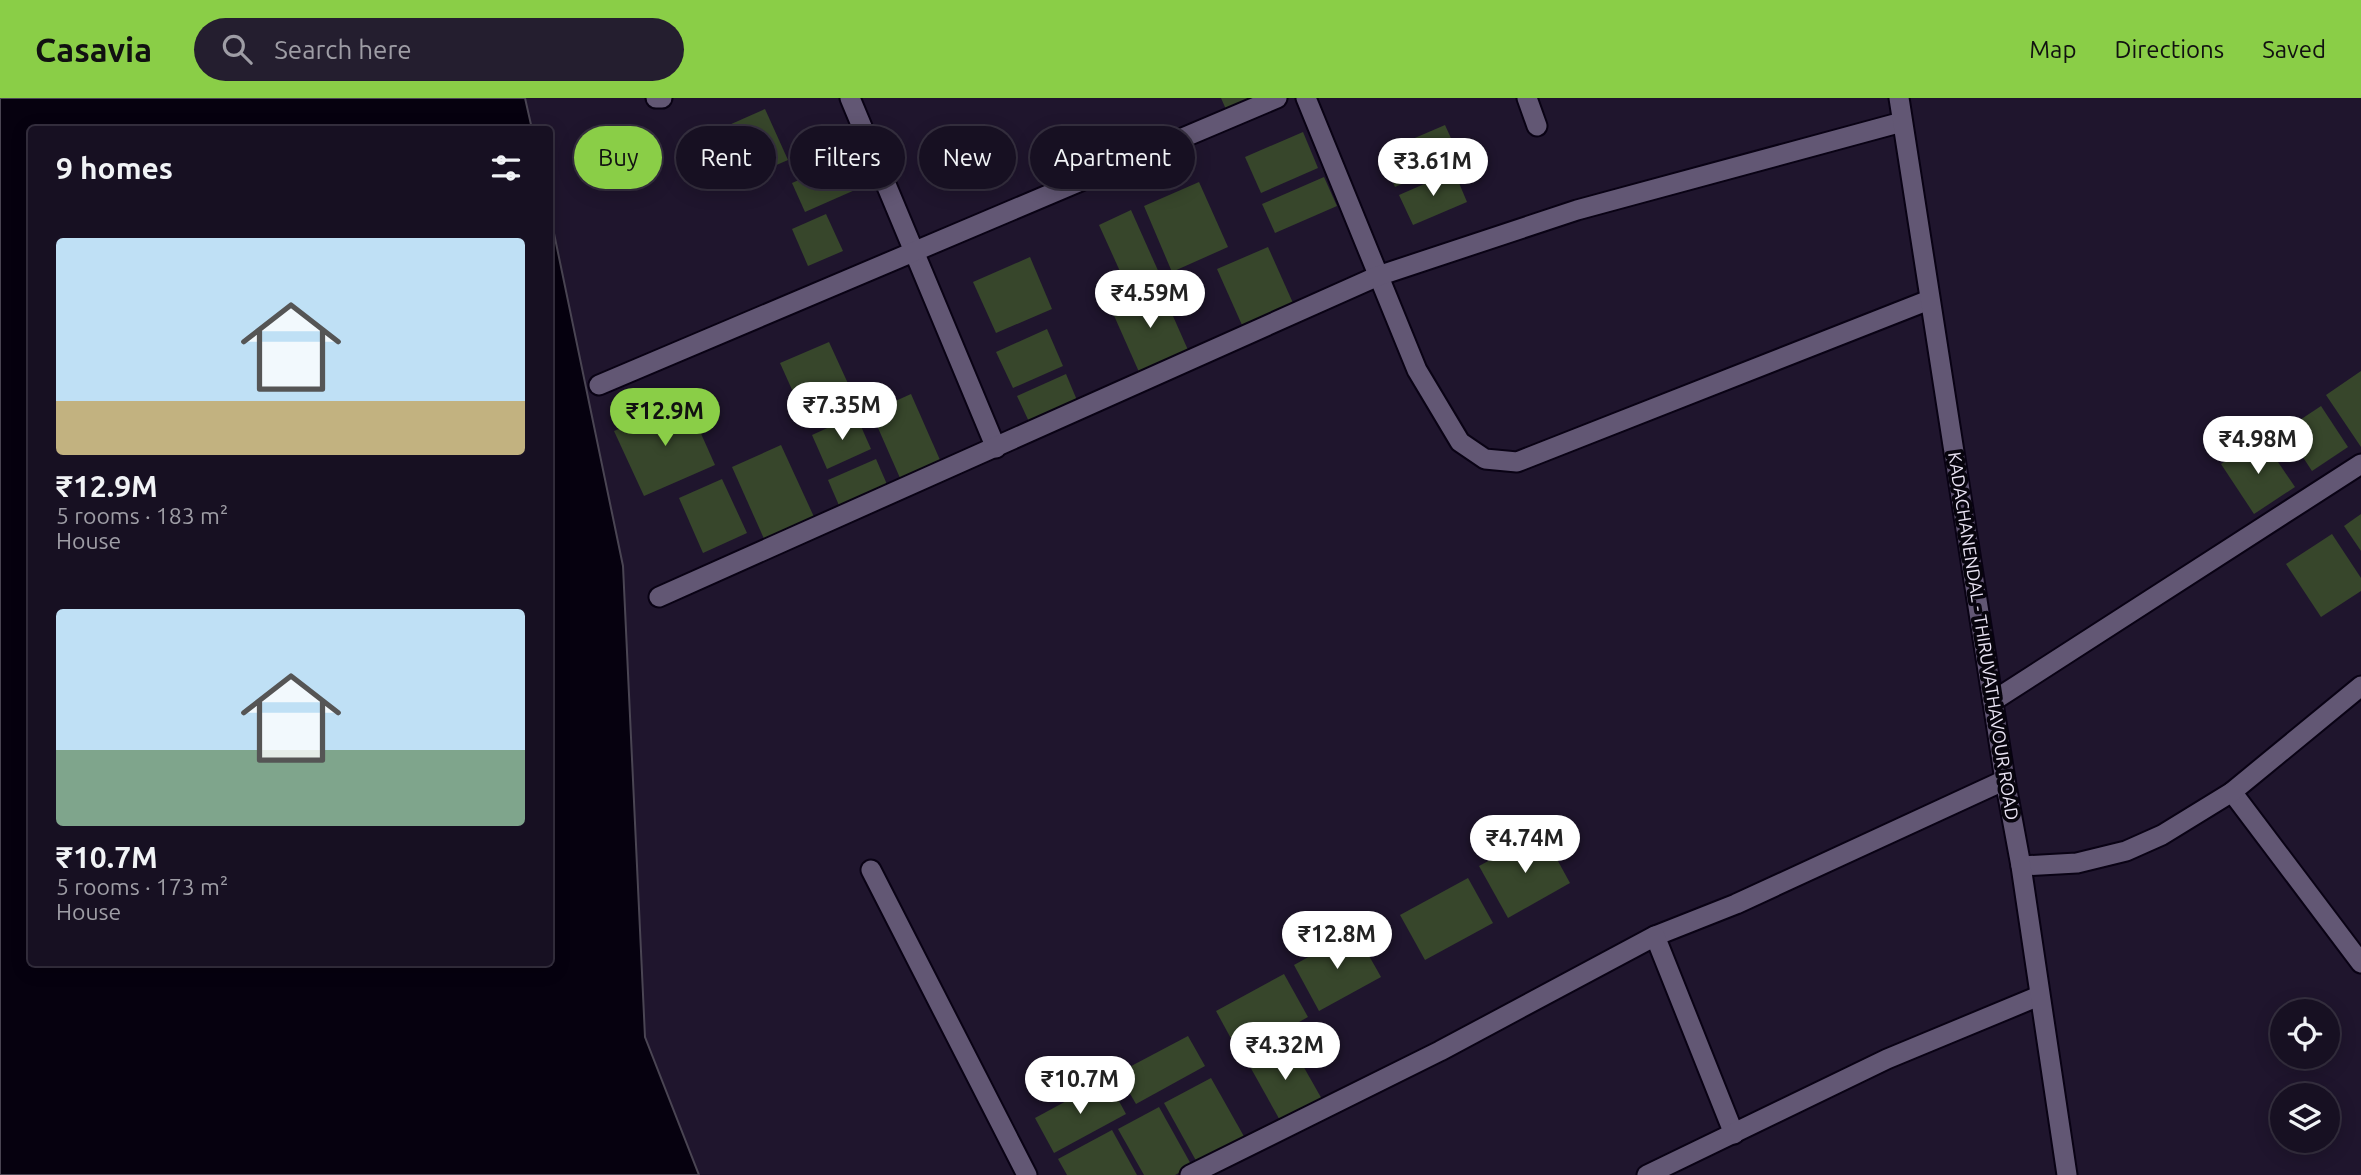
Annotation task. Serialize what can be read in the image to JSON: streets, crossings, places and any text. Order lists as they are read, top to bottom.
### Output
{
  "streets": {
    "street": ["KADACHANENDAL - THIRUVATHAVOUR ROAD"]
  },
  "page": {
    "header": "Casavia",
    "search": "Search here",
    "nav": ["Map", "Directions", "Saved"],
    "chip": [
      "Buy",
      "Rent",
      "Filters",
      "New",
      "Apartment"
    ],
    "heading": "9 homes",
    "price": [
      "₹3.61M",
      "₹4.59M",
      "₹7.35M",
      "₹12.9M",
      "₹4.98M",
      "₹4.74M",
      "₹12.8M",
      "₹4.32M",
      "₹10.7M"
    ],
    "list": [
      {
        "name": "₹12.9M",
        "note": "5 rooms · 183 m² · House"
      },
      {
        "name": "₹10.7M",
        "note": "5 rooms · 173 m² · House"
      }
    ]
  }
}
